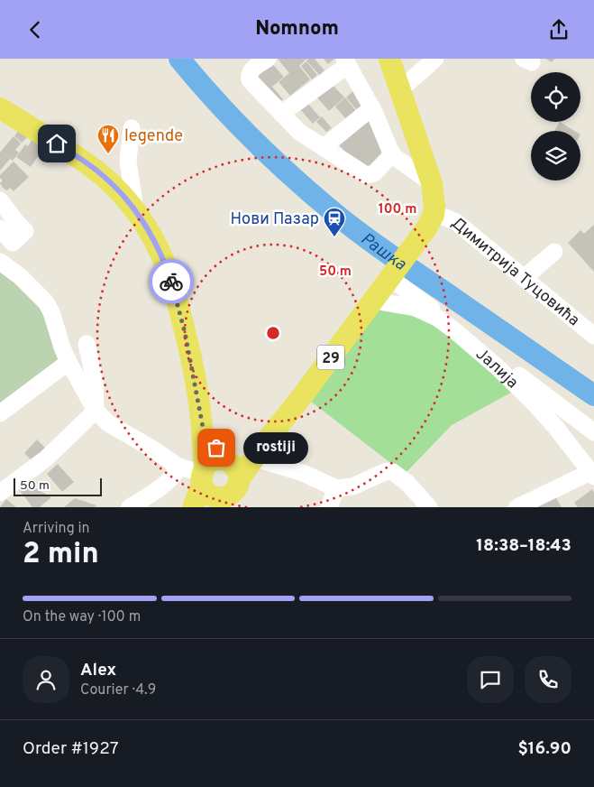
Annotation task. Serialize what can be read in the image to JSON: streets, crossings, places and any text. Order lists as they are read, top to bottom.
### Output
{
  "streets": {
    "main road": ["Димитрија Туцовића", "29"],
    "street": ["Јалија"]
  },
  "crossings": [
    ["Димитрија Туцовића", "29"],
    ["29", "Јалија"]
  ],
  "water": ["Рашка"],
  "places": {
    "restaurant": ["legende"],
    "station": ["Нови Пазар"],
    "other": ["rostiji"]
  },
  "scale_bar": "50 m",
  "page": {
    "header": "Nomnom",
    "bubble": "rostiji",
    "scale": "50 m",
    "heading": ["2 min", "Arriving in", "18:38–18:43"],
    "panel": [
      "Alex",
      "Courier · 4.9",
      "Order #1927",
      "$16.90"
    ],
    "bar": "On the way · 100 m"
  },
  "rings": ["100 m", "50 m"]
}
